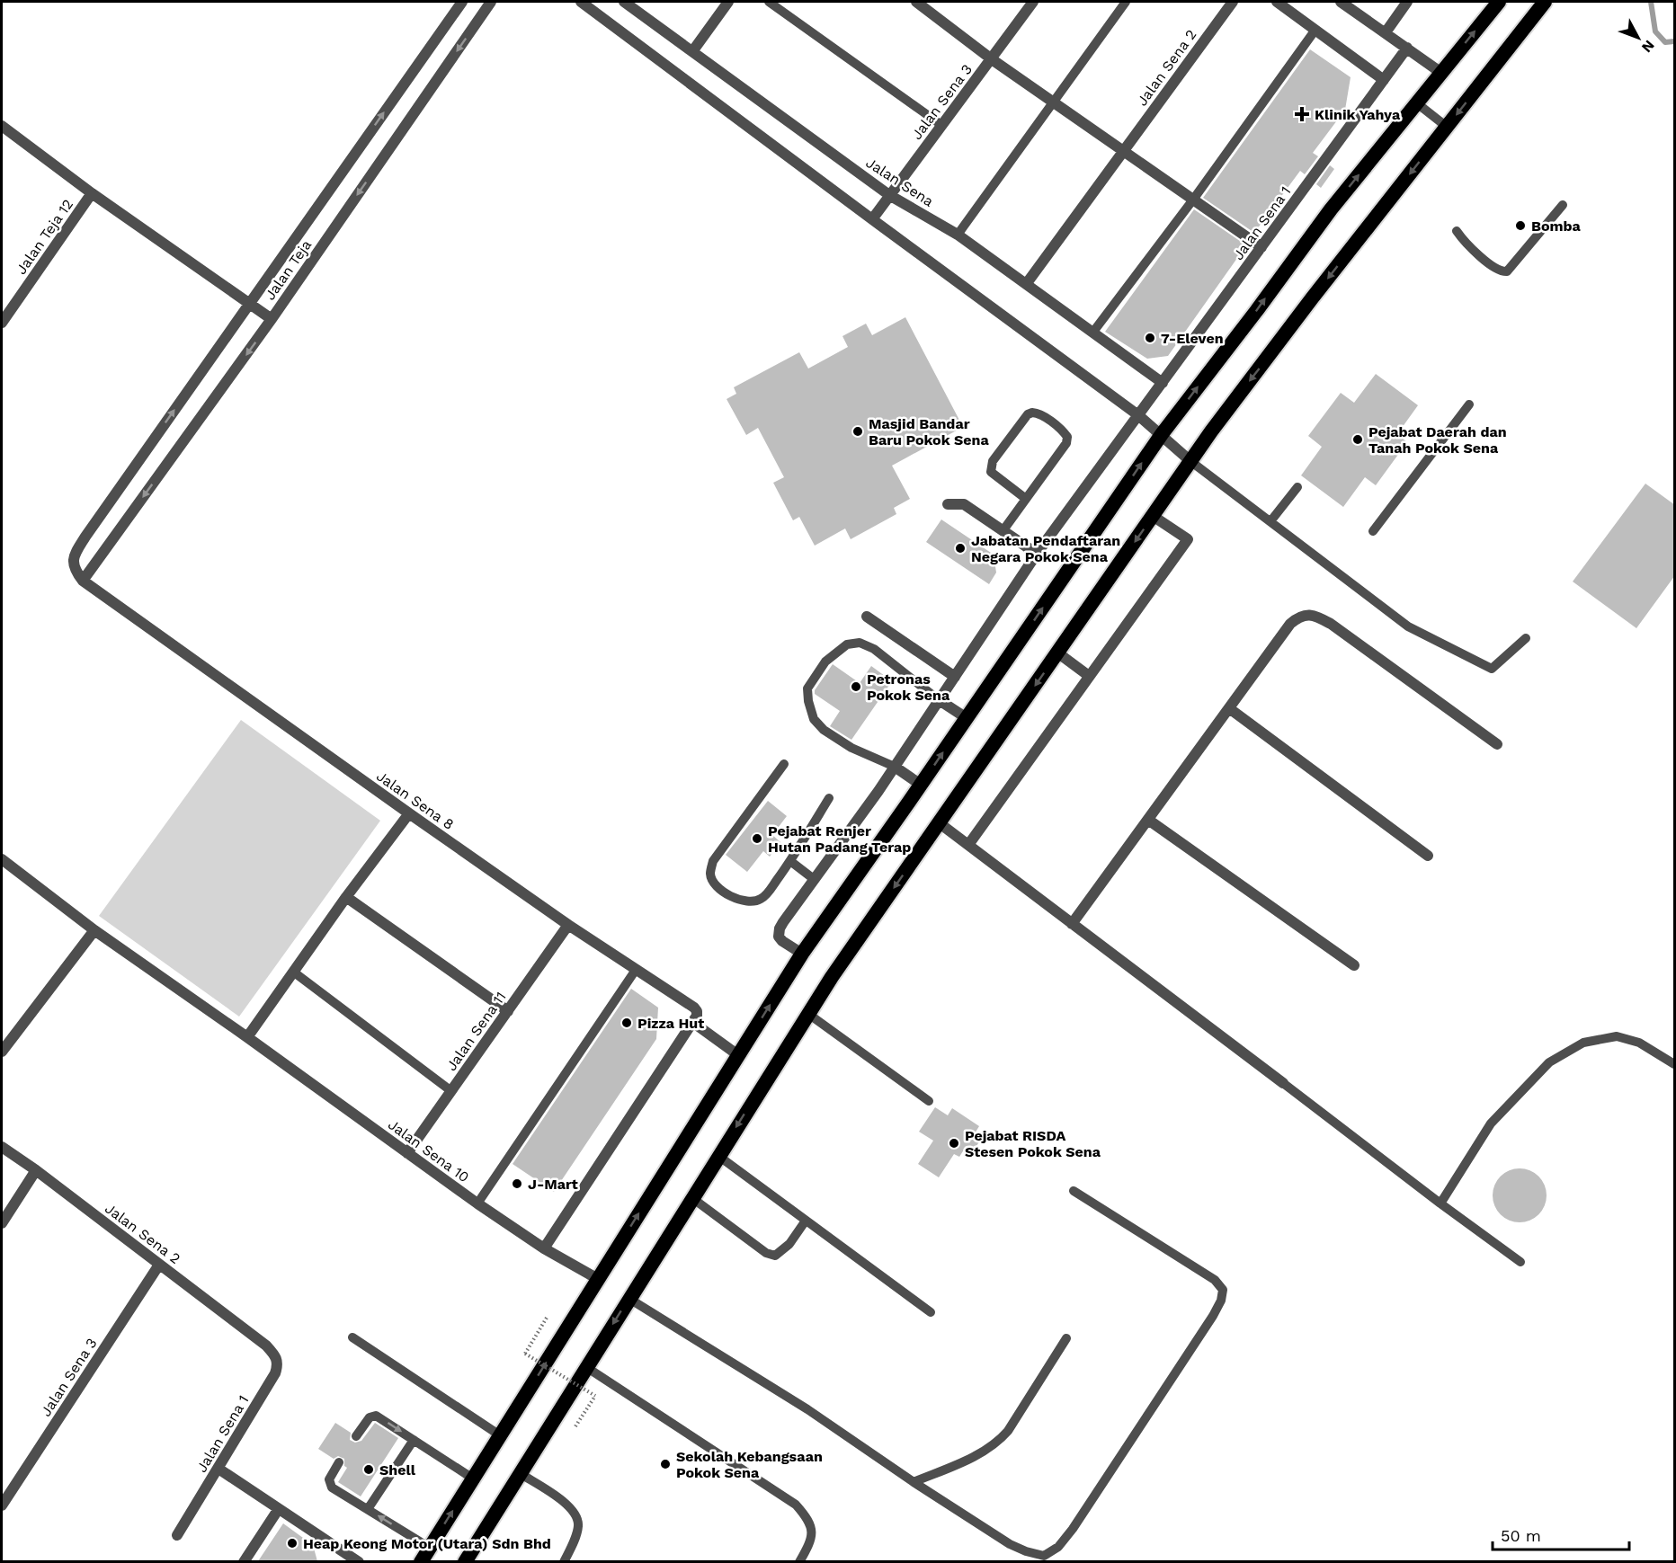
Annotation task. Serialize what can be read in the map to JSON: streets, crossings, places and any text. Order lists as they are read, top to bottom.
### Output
{
  "streets": {
    "street": [
      "Jalan Sena 2",
      "Jalan Sena 3",
      "Jalan Sena",
      "Jalan Sena 1",
      "Jalan Teja 12",
      "Jalan Teja",
      "Jalan Sena 8",
      "Jalan Sena 11",
      "Jalan Sena 10"
    ]
  },
  "crossings": [
    ["Jalan Sena 2", "Jalan Sena 3"],
    ["Jalan Sena 2", "Jalan Sena"],
    ["Jalan Sena 2", "Jalan Sena 1"],
    ["Jalan Sena 3", "Jalan Sena"],
    ["Jalan Sena", "Jalan Sena 1"],
    ["Jalan Teja", "Jalan Sena 8"],
    ["Jalan Sena 8", "Jalan Sena 11"],
    ["Jalan Sena 11", "Jalan Sena 10"]
  ],
  "places": {
    "health": ["Klinik Yahya"],
    "other": [
      "Bomba",
      "7-Eleven",
      "Masjid Bandar Baru Pokok Sena",
      "Pejabat Daerah dan Tanah Pokok Sena",
      "Jabatan Pendaftaran Negara Pokok Sena",
      "Petronas Pokok Sena",
      "Pejabat Renjer Hutan Padang Terap",
      "Pizza Hut",
      "Pejabat RISDA Stesen Pokok Sena",
      "J-Mart",
      "Sekolah Kebangsaan Pokok Sena",
      "Shell",
      "Heap Keong Motor (Utara) Sdn Bhd"
    ]
  },
  "scale_bar": "50 m",
  "north": "bottom right"
}
